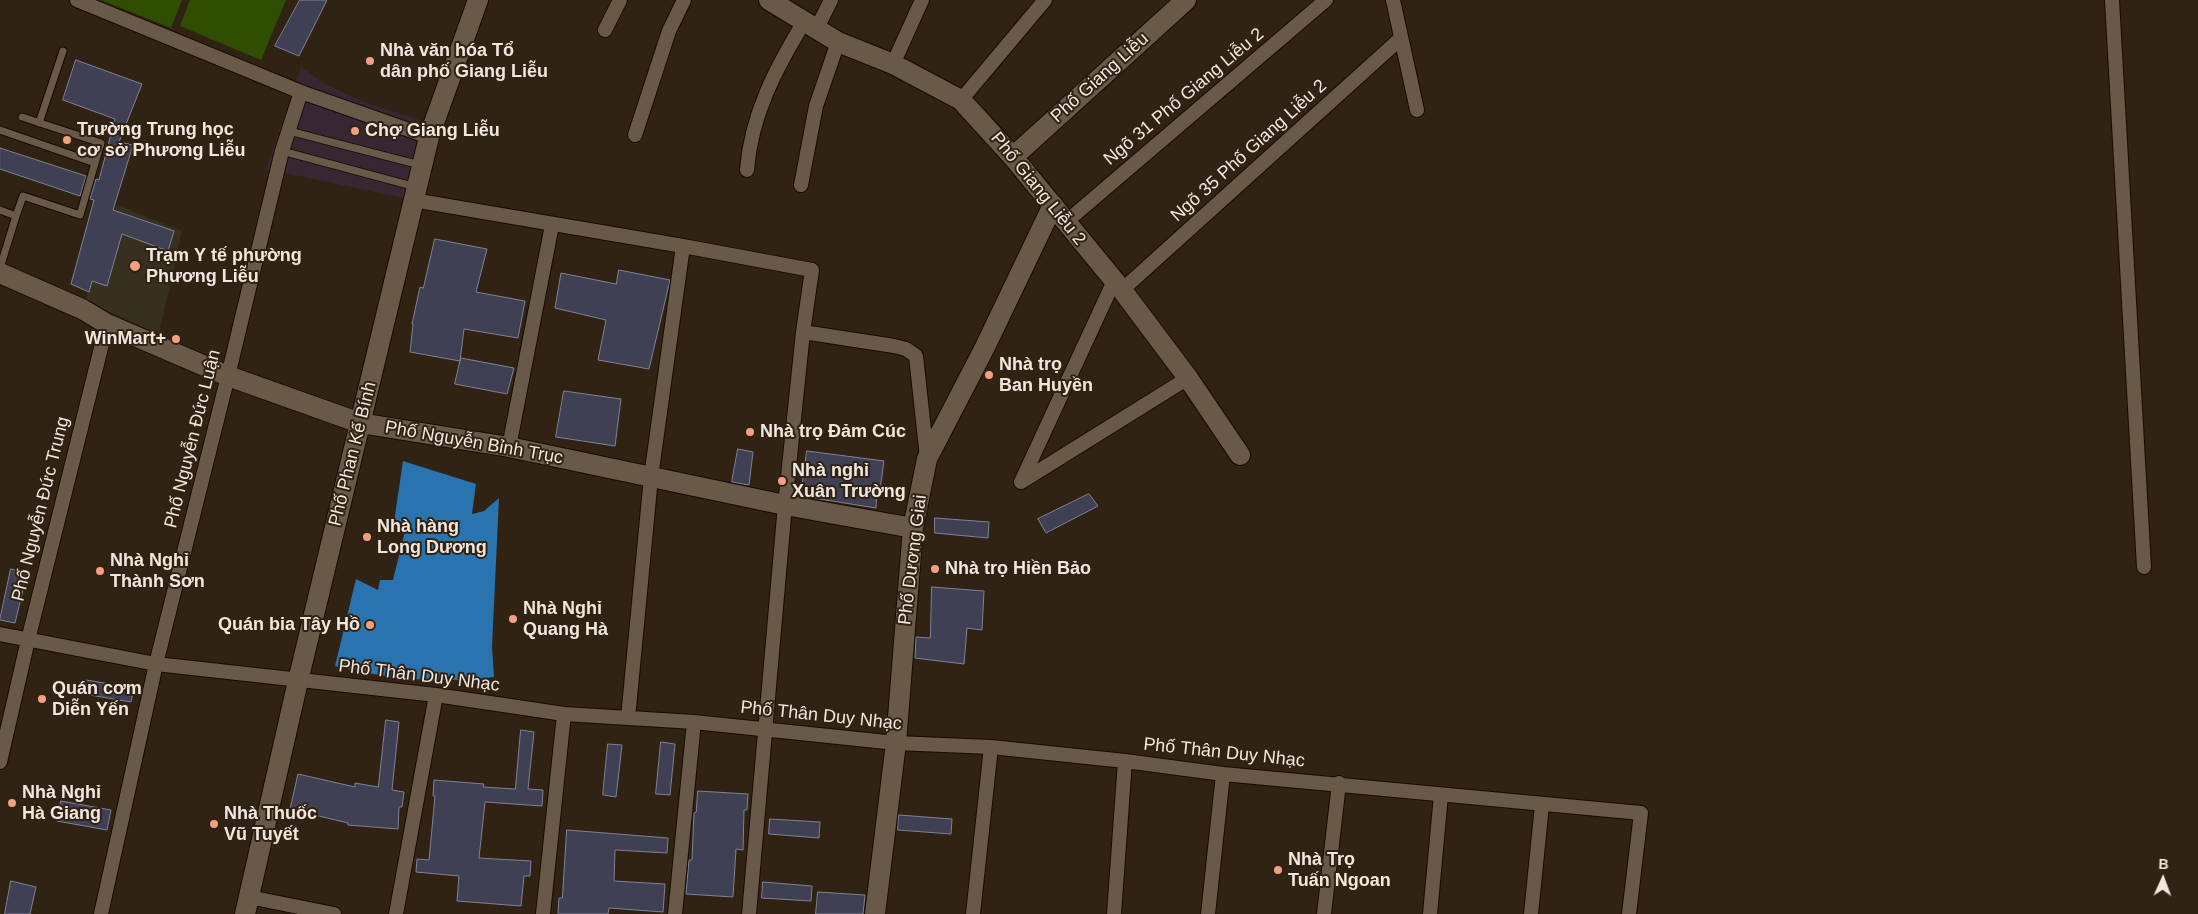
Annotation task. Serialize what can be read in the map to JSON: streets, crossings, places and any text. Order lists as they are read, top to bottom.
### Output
{
  "streets": {
    "street": [
      "Phố Giang Liễu",
      "Ngõ 31 Phố Giang Liễu 2",
      "Ngõ 35 Phố Giang Liễu 2",
      "Phố Giang Liễu 2",
      "Phố Nguyễn Đức Luận",
      "Phố Nguyễn Bỉnh Trục",
      "Phố Phan Kế Bính",
      "Phố Nguyễn Đức Trung",
      "Phố Dương Giai",
      "Phố Thân Duy Nhạc"
    ]
  },
  "crossings": [
    ["Phố Giang Liễu", "Phố Giang Liễu 2"],
    ["Ngõ 31 Phố Giang Liễu 2", "Phố Giang Liễu 2"],
    ["Ngõ 35 Phố Giang Liễu 2", "Phố Giang Liễu 2"],
    ["Phố Giang Liễu 2", "Phố Dương Giai"],
    ["Phố Nguyễn Đức Luận", "Phố Nguyễn Bỉnh Trục"],
    ["Phố Nguyễn Đức Luận", "Phố Thân Duy Nhạc"],
    ["Phố Nguyễn Bỉnh Trục", "Phố Phan Kế Bính"],
    ["Phố Nguyễn Bỉnh Trục", "Phố Nguyễn Đức Trung"],
    ["Phố Nguyễn Bỉnh Trục", "Phố Dương Giai"],
    ["Phố Phan Kế Bính", "Phố Thân Duy Nhạc"],
    ["Phố Nguyễn Đức Trung", "Phố Thân Duy Nhạc"],
    ["Phố Dương Giai", "Phố Thân Duy Nhạc"]
  ],
  "places": [
    "Nhà văn hóa Tổ dân phố Giang Liễu",
    "Chợ Giang Liễu",
    "Trường Trung học cơ sở Phương Liễu",
    "Trạm Y tế phường Phương Liễu",
    "WinMart+",
    "Nhà trọ Ban Huyền",
    "Nhà trọ Đảm Cúc",
    "Nhà nghỉ Xuân Trường",
    "Nhà hàng Long Dương",
    "Nhà trọ Hiền Bảo",
    "Nhà Nghỉ Thành Sơn",
    "Nhà Nghỉ Quang Hà",
    "Quán bia Tây Hồ",
    "Quán cơm Diễn Yến",
    "Nhà Nghỉ Hà Giang",
    "Nhà Thuốc Vũ Tuyết",
    "Nhà Trọ Tuấn Ngoan"
  ],
  "north": "top"
}
